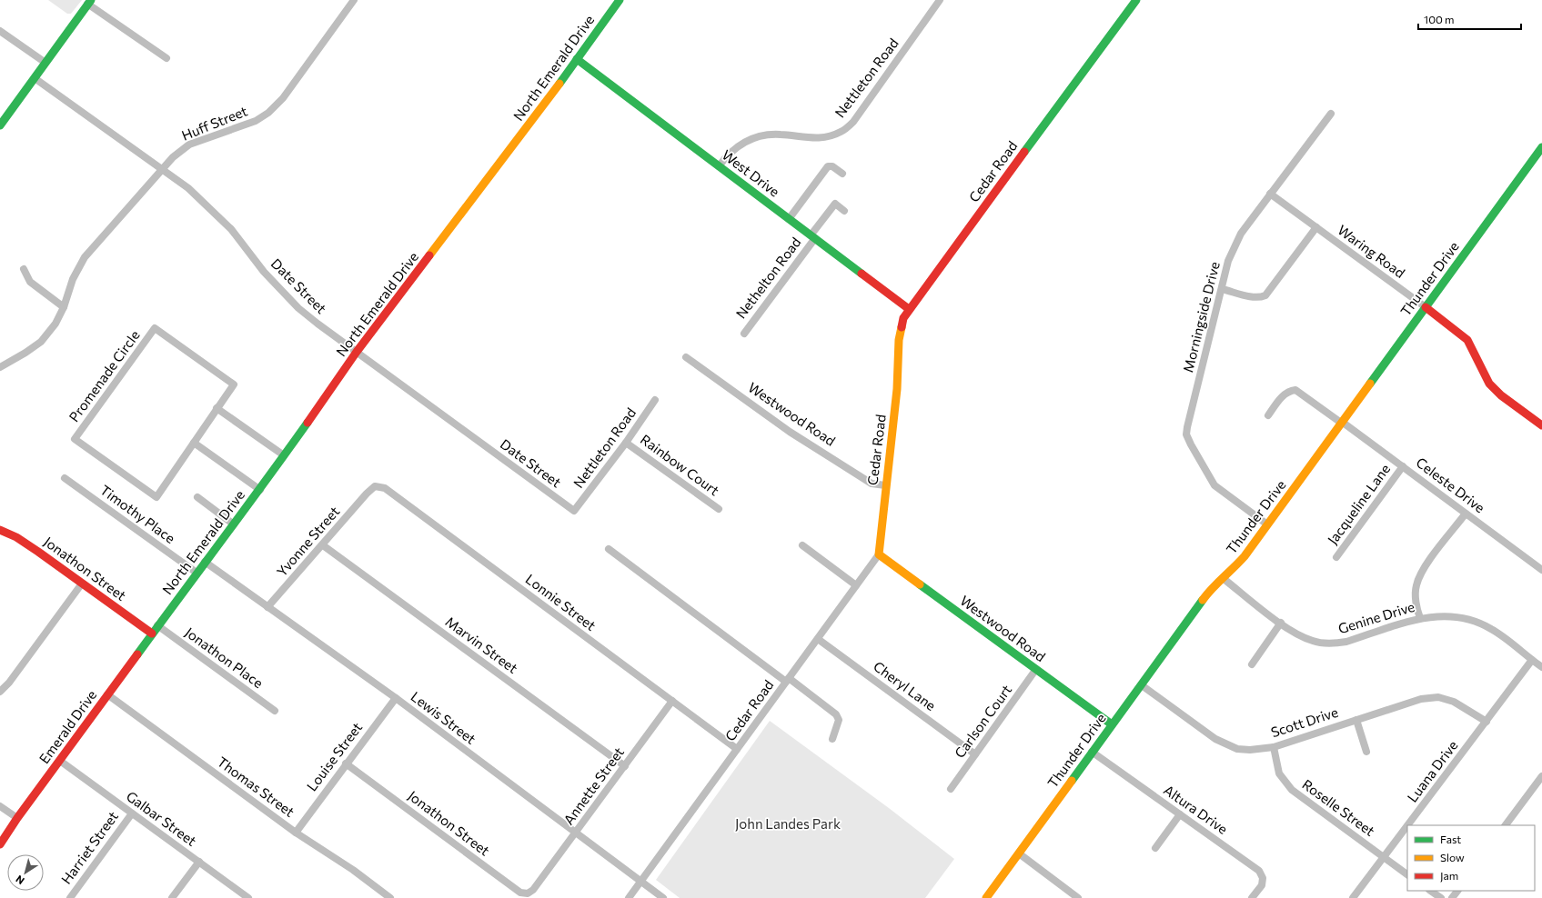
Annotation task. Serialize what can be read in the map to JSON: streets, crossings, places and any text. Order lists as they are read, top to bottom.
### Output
{
  "streets": {
    "street": [
      "North Emerald Drive",
      "Nettleton Road",
      "Huff Street",
      "Cedar Road",
      "West Drive",
      "Waring Road",
      "Nethelton Road",
      "Thunder Drive",
      "Date Street",
      "Morningside Drive",
      "Promenade Circle",
      "Westwood Road",
      "Rainbow Court",
      "Celeste Drive",
      "Jacqueline Lane",
      "Timothy Place",
      "Yvonne Street",
      "Jonathon Street",
      "Lonnie Street",
      "Genine Drive",
      "Marvin Street",
      "Jonathon Place",
      "Cheryl Lane",
      "Lewis Street",
      "Carlson Court",
      "Scott Drive",
      "Emerald Drive",
      "Louise Street",
      "Luana Drive",
      "Annette Street",
      "Thomas Street",
      "Roselle Street",
      "Altura Drive",
      "Galbar Street",
      "Harriet Street"
    ]
  },
  "crossings": [
    ["North Emerald Drive", "West Drive"],
    ["North Emerald Drive", "Date Street"],
    ["North Emerald Drive", "Timothy Place"],
    ["North Emerald Drive", "Jonathon Place"],
    ["North Emerald Drive", "Lewis Street"],
    ["North Emerald Drive", "Emerald Drive"],
    ["Nettleton Road", "West Drive"],
    ["Nettleton Road", "Date Street"],
    ["Nettleton Road", "Rainbow Court"],
    ["Huff Street", "Date Street"],
    ["Cedar Road", "West Drive"],
    ["Cedar Road", "Westwood Road"],
    ["Cedar Road", "Lonnie Street"],
    ["Cedar Road", "Cheryl Lane"],
    ["Cedar Road", "Lewis Street"],
    ["West Drive", "Nethelton Road"],
    ["Waring Road", "Thunder Drive"],
    ["Waring Road", "Morningside Drive"],
    ["Thunder Drive", "Morningside Drive"],
    ["Thunder Drive", "Westwood Road"],
    ["Thunder Drive", "Celeste Drive"],
    ["Thunder Drive", "Genine Drive"],
    ["Thunder Drive", "Scott Drive"],
    ["Thunder Drive", "Altura Drive"],
    ["Westwood Road", "Carlson Court"],
    ["Celeste Drive", "Jacqueline Lane"],
    ["Yvonne Street", "Lonnie Street"],
    ["Yvonne Street", "Marvin Street"],
    ["Yvonne Street", "Lewis Street"],
    ["Jonathon Street", "Emerald Drive"],
    ["Jonathon Street", "Louise Street"],
    ["Jonathon Street", "Annette Street"],
    ["Lonnie Street", "Annette Street"],
    ["Genine Drive", "Luana Drive"],
    ["Marvin Street", "Annette Street"],
    ["Jonathon Place", "Emerald Drive"],
    ["Cheryl Lane", "Carlson Court"],
    ["Lewis Street", "Louise Street"],
    ["Lewis Street", "Annette Street"],
    ["Scott Drive", "Luana Drive"],
    ["Scott Drive", "Roselle Street"],
    ["Emerald Drive", "Thomas Street"],
    ["Emerald Drive", "Galbar Street"],
    ["Louise Street", "Thomas Street"],
    ["Luana Drive", "Roselle Street"],
    ["Galbar Street", "Harriet Street"]
  ],
  "parks": ["John Landes Park"],
  "legend": ["Fast", "Slow", "Jam"],
  "scale_bar": "100 m",
  "north": "bottom left"
}
